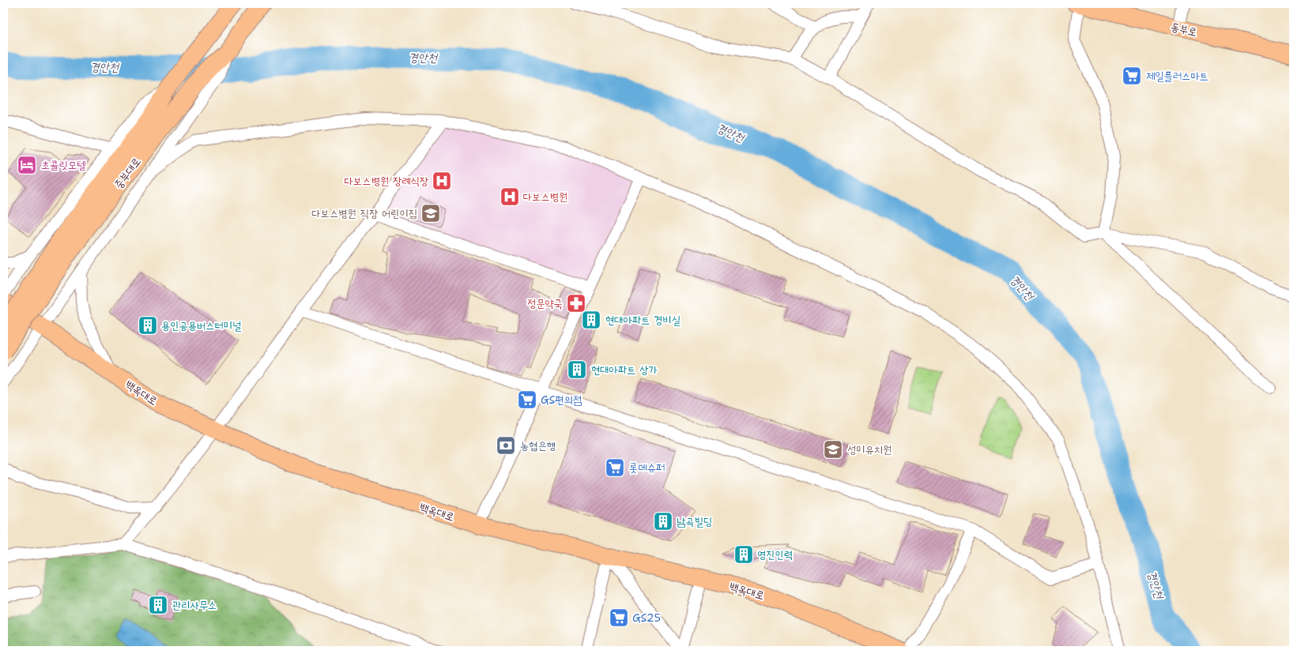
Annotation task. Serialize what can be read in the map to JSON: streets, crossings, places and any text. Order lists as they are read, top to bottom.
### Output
{
  "streets": {
    "main road": ["동부로", "중부대로", "백옥대로"]
  },
  "water": ["경안천"],
  "places": {
    "supermarket": [
      "제일플러스마트",
      "GS편의점",
      "롯데슈퍼",
      "GS25"
    ],
    "hotel": ["초콜릿모텔"],
    "hospital": ["다보스병원 장례식장", "다보스병원"],
    "school or university": ["다보스병원 직장 어린이집", "성미유치원"],
    "pharmacy": ["정문약국"],
    "building": [
      "현대아파트 경비실",
      "용인공용버스터미널",
      "현대아파트 상가",
      "남곡빌딩",
      "영진인력",
      "관리사무소"
    ],
    "bank": ["농협은행"]
  }
}
